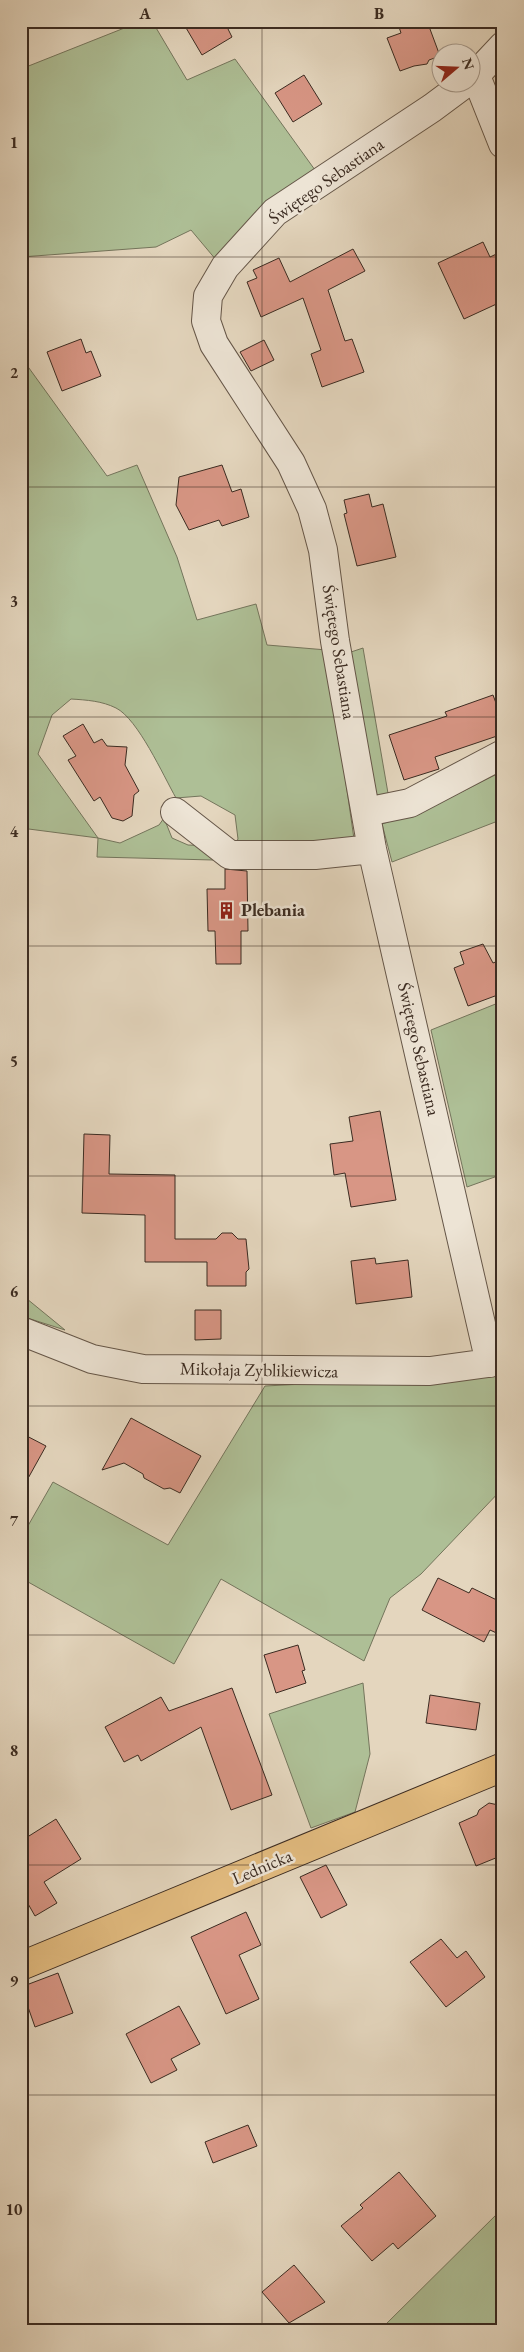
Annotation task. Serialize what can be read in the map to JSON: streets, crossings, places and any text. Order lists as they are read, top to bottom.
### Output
{
  "streets": {
    "main road": ["Lednicka"],
    "street": ["Świętego Sebastiana", "Mikołaja Zyblikiewicza"]
  },
  "crossings": [
    ["Świętego Sebastiana", "Mikołaja Zyblikiewicza"]
  ],
  "places": {
    "building": ["Plebania"]
  },
  "north": "right",
  "grid": {
    "columns": ["A", "B"],
    "rows": [
      "1",
      "2",
      "3",
      "4",
      "5",
      "6",
      "7",
      "8",
      "9",
      "10"
    ]
  }
}
